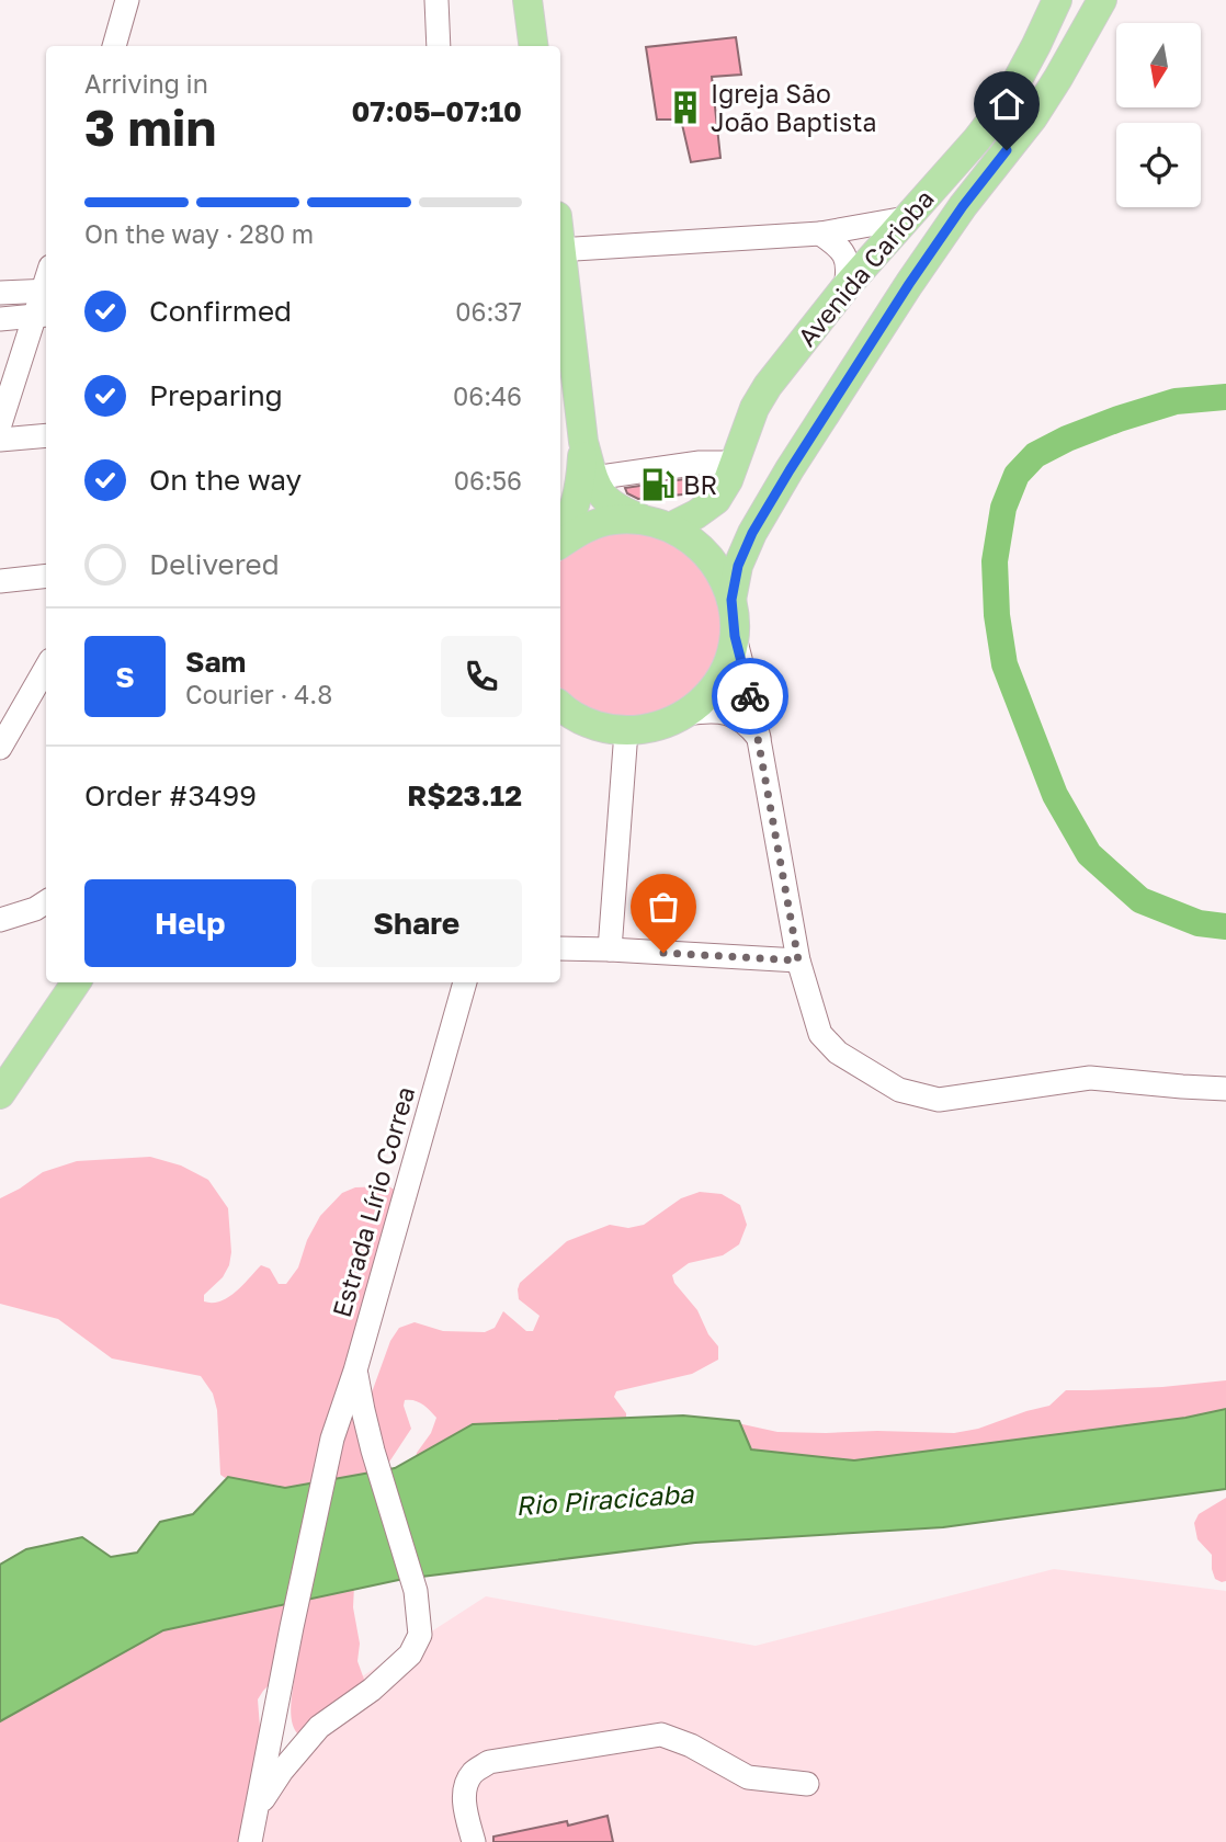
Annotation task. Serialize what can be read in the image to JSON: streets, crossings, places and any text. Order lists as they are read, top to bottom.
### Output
{
  "streets": {
    "main road": ["Avenida Carioba"],
    "street": ["Estrada Lírio Correa"]
  },
  "water": ["Rio Piracicaba"],
  "places": {
    "building": ["Igreja São João Baptista"],
    "fuel station": ["BR"]
  },
  "north": "bottom",
  "page": {
    "heading": ["3 min", "Arriving in", "07:05–07:10"],
    "panel": [
      "Sam",
      "Courier · 4.8",
      "Order #3499",
      "R$23.12"
    ],
    "bar": "On the way · 280 m",
    "list": [
      ["Confirmed", "06:37"],
      ["Preparing", "06:46"],
      ["On the way", "06:56"],
      "Delivered"
    ],
    "round": "S",
    "buttons": ["Help", "Share"]
  }
}
